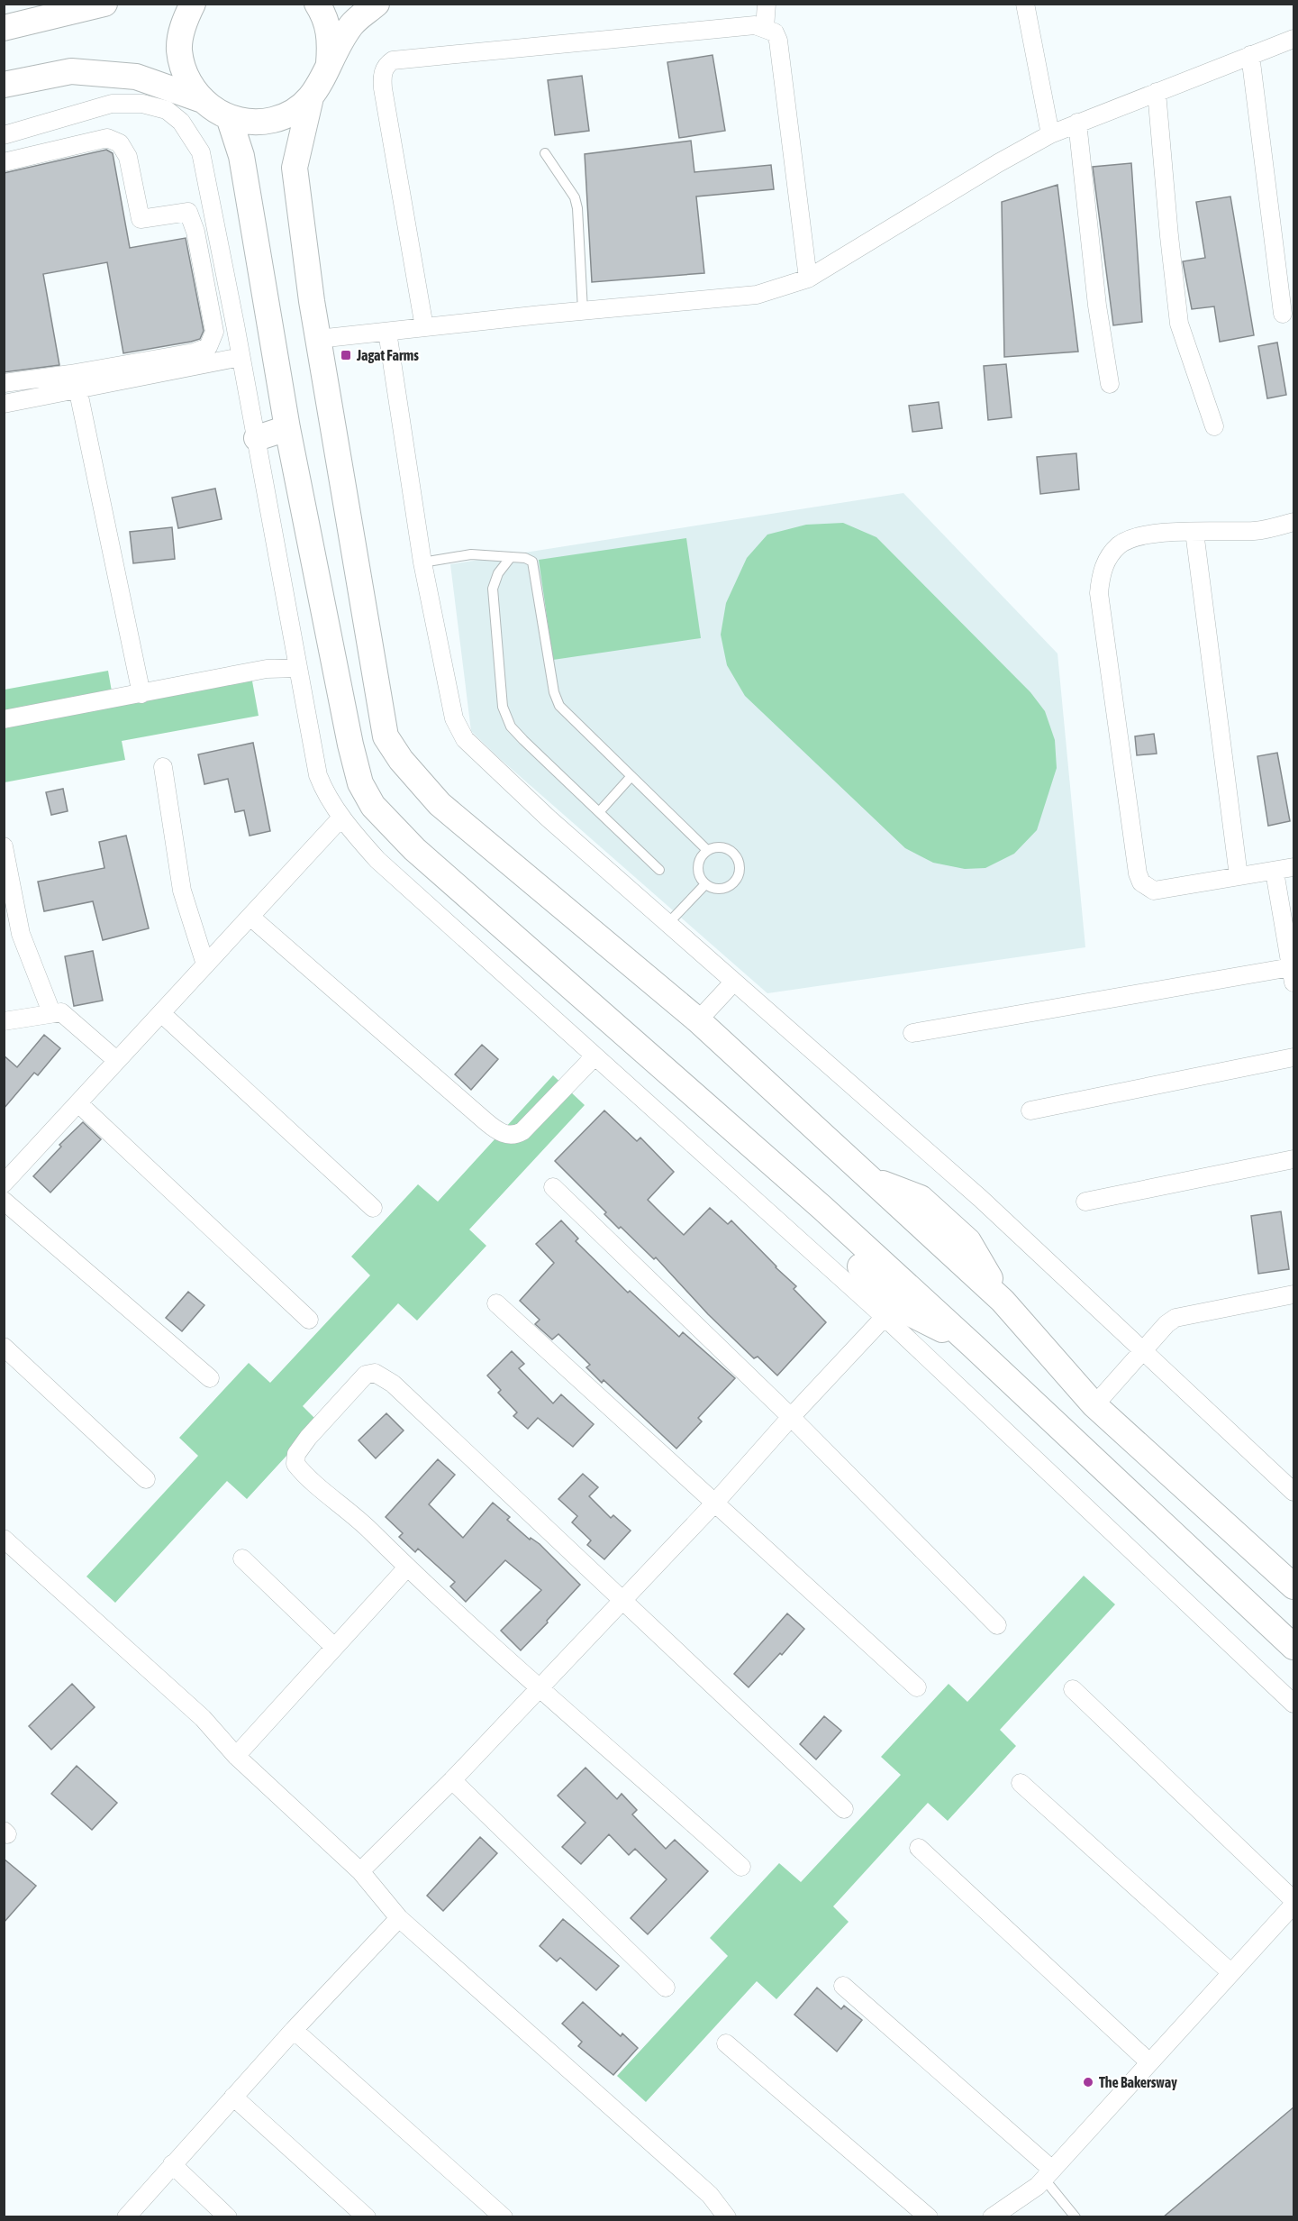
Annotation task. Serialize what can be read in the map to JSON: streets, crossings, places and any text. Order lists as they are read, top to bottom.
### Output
{
  "places": {
    "transit": ["Jagat Farms"],
    "other": ["The Bakersway"]
  }
}
